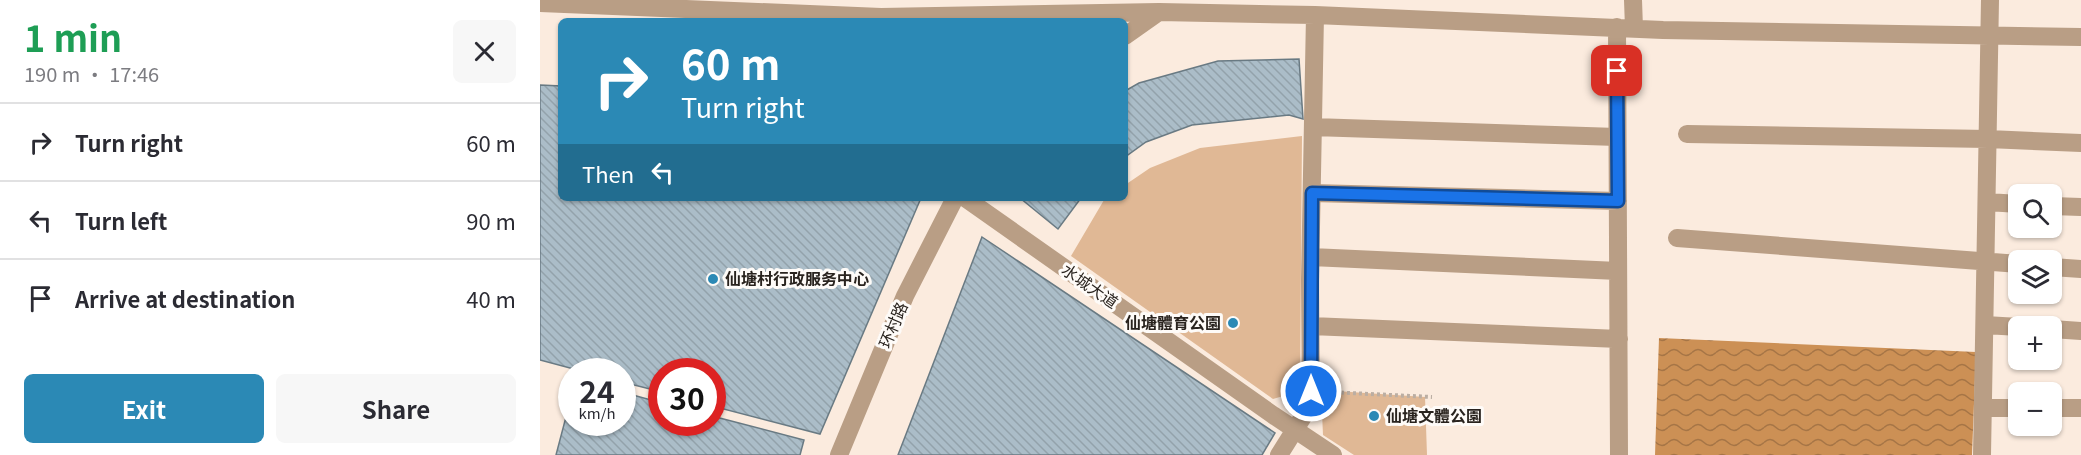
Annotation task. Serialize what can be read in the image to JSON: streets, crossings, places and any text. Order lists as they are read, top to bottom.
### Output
{
  "streets": {
    "street": ["水城大道", "环村路"]
  },
  "places": ["仙塘村行政服务中心", "仙塘體育公園", "仙塘文體公園"],
  "page": {
    "heading": ["1 min", "190 m · 17:46"],
    "turn": ["60 m", "Turn right"],
    "list": [
      {
        "name": "Turn right",
        "value": "60 m"
      },
      {
        "name": "Turn left",
        "value": "90 m"
      },
      {
        "name": "Arrive at destination",
        "value": "40 m"
      }
    ],
    "then": "Then",
    "map_buttons": ["+", "−"],
    "speed": "24 km/h",
    "limit": "30",
    "buttons": ["Exit", "Share"]
  }
}
